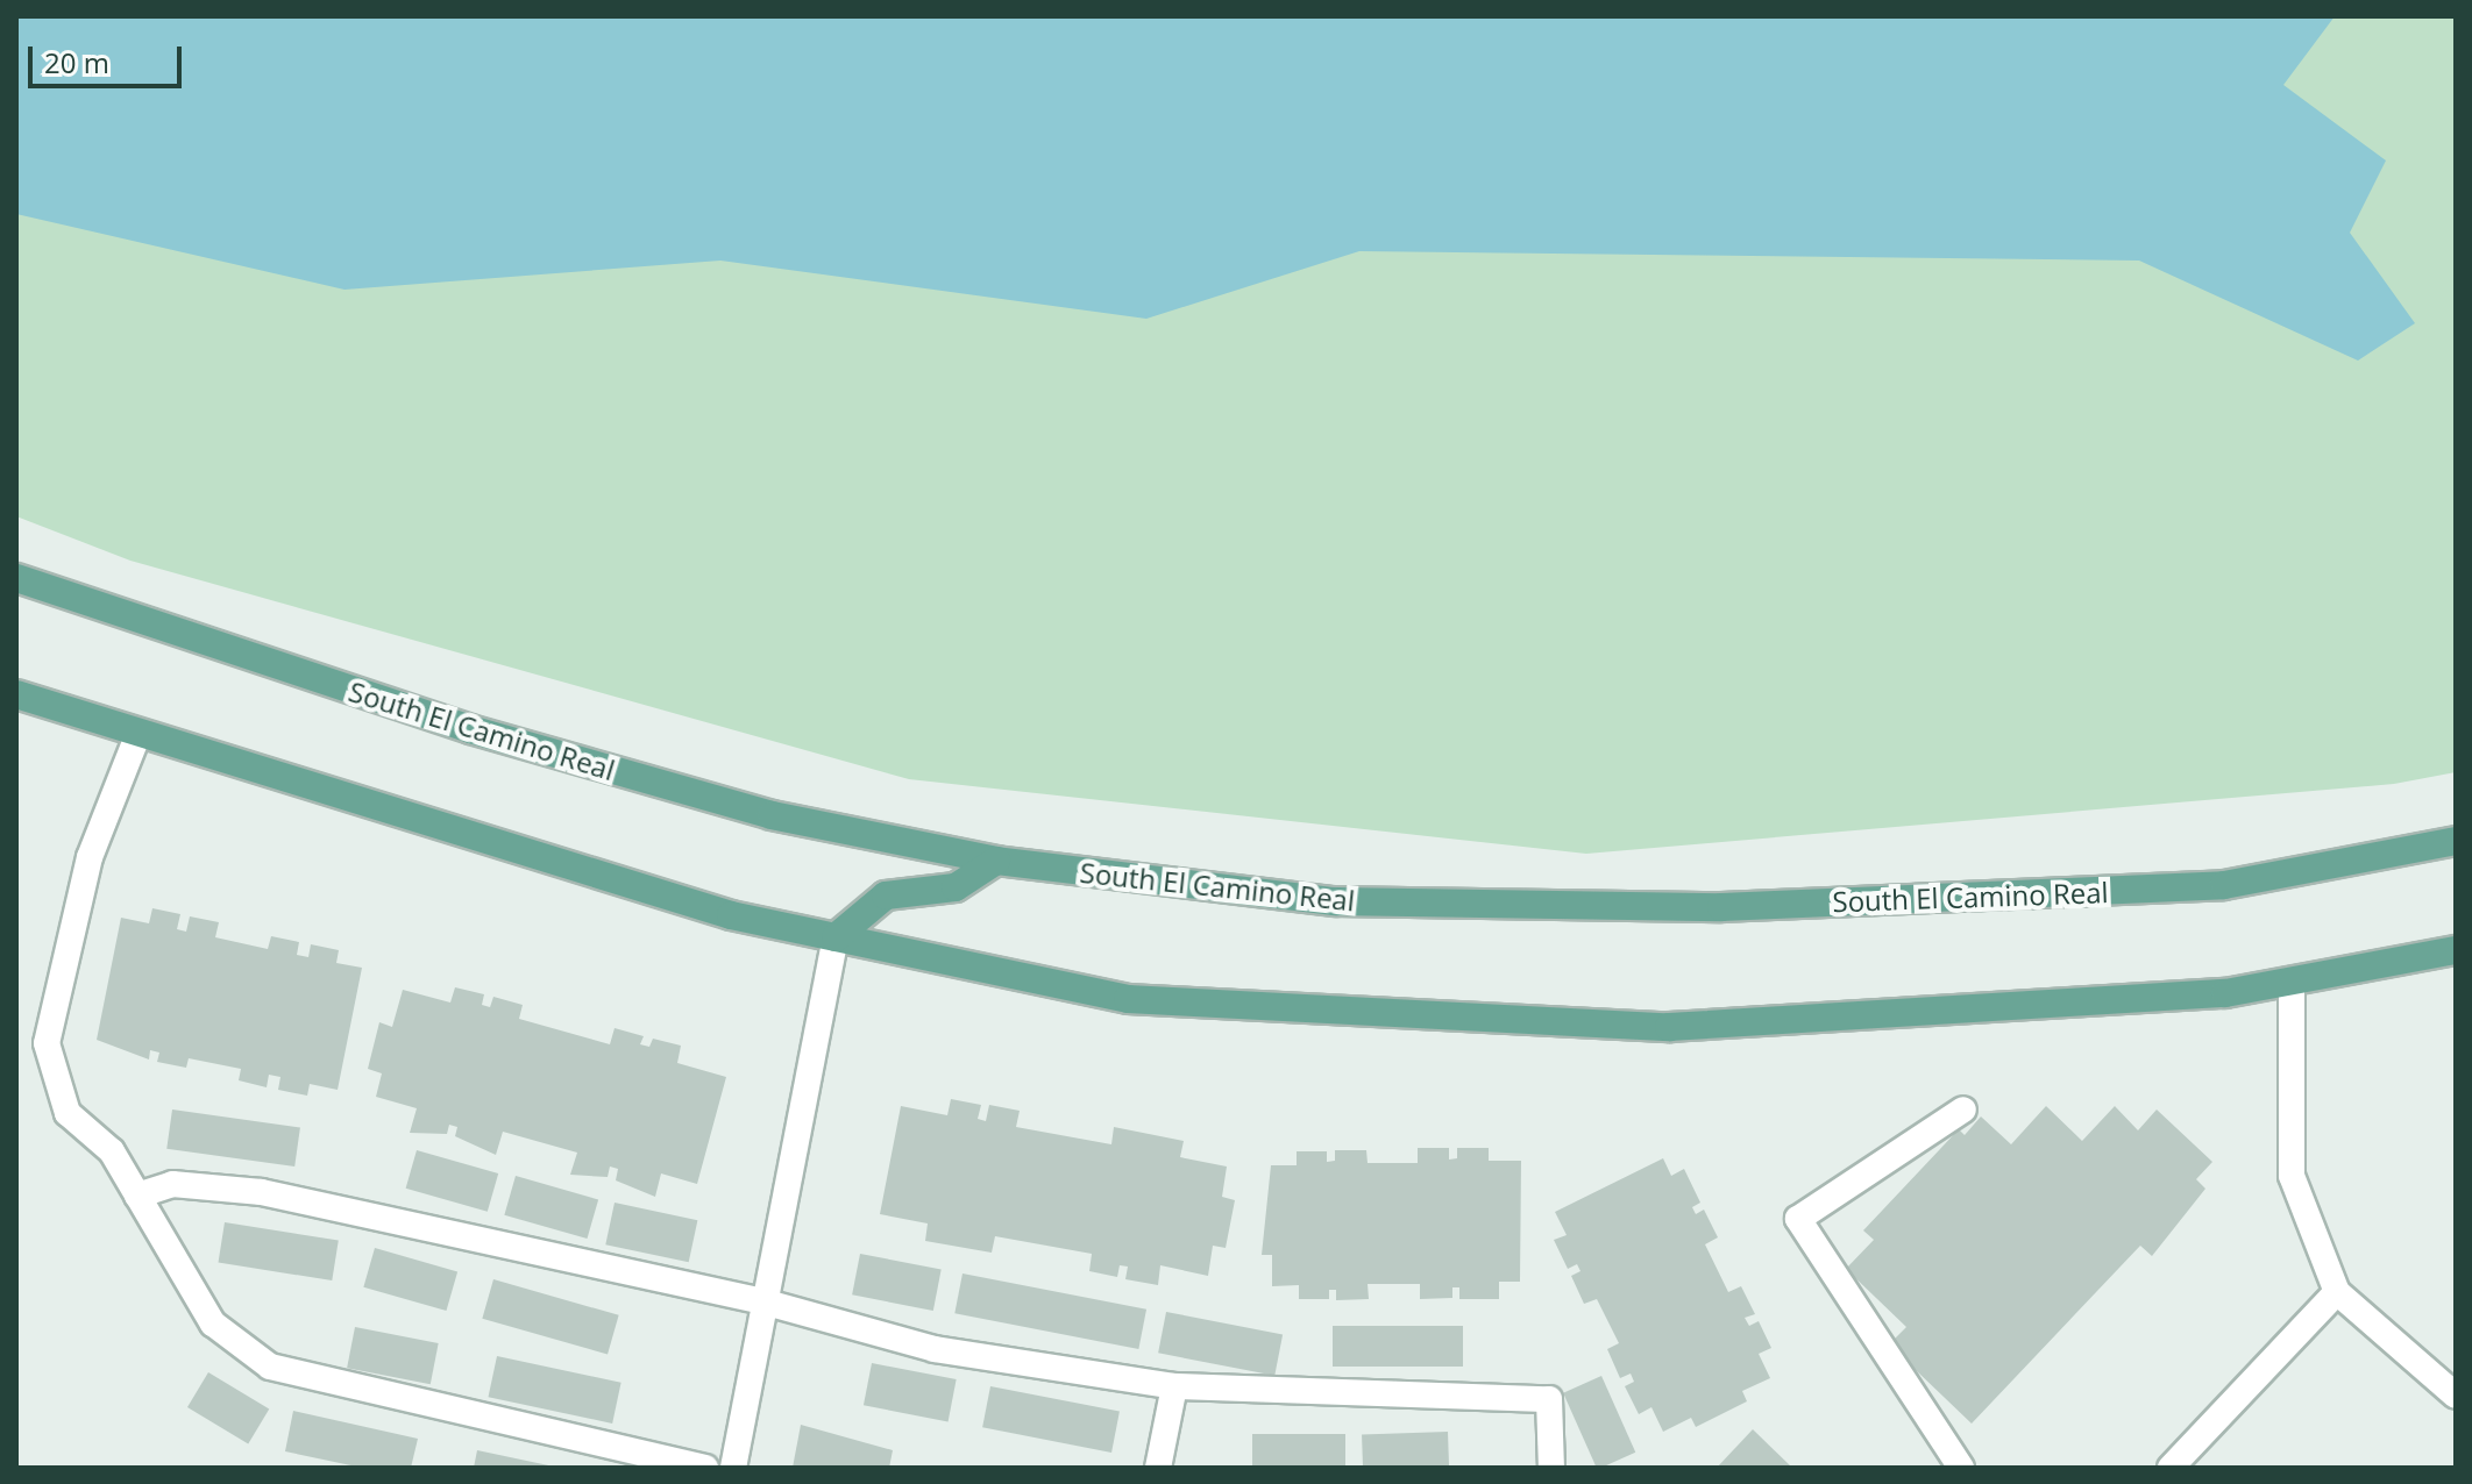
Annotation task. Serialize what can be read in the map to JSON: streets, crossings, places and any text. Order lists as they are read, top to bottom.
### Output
{
  "streets": {
    "main road": ["South El Camino Real"]
  },
  "scale_bar": "20 m"
}
